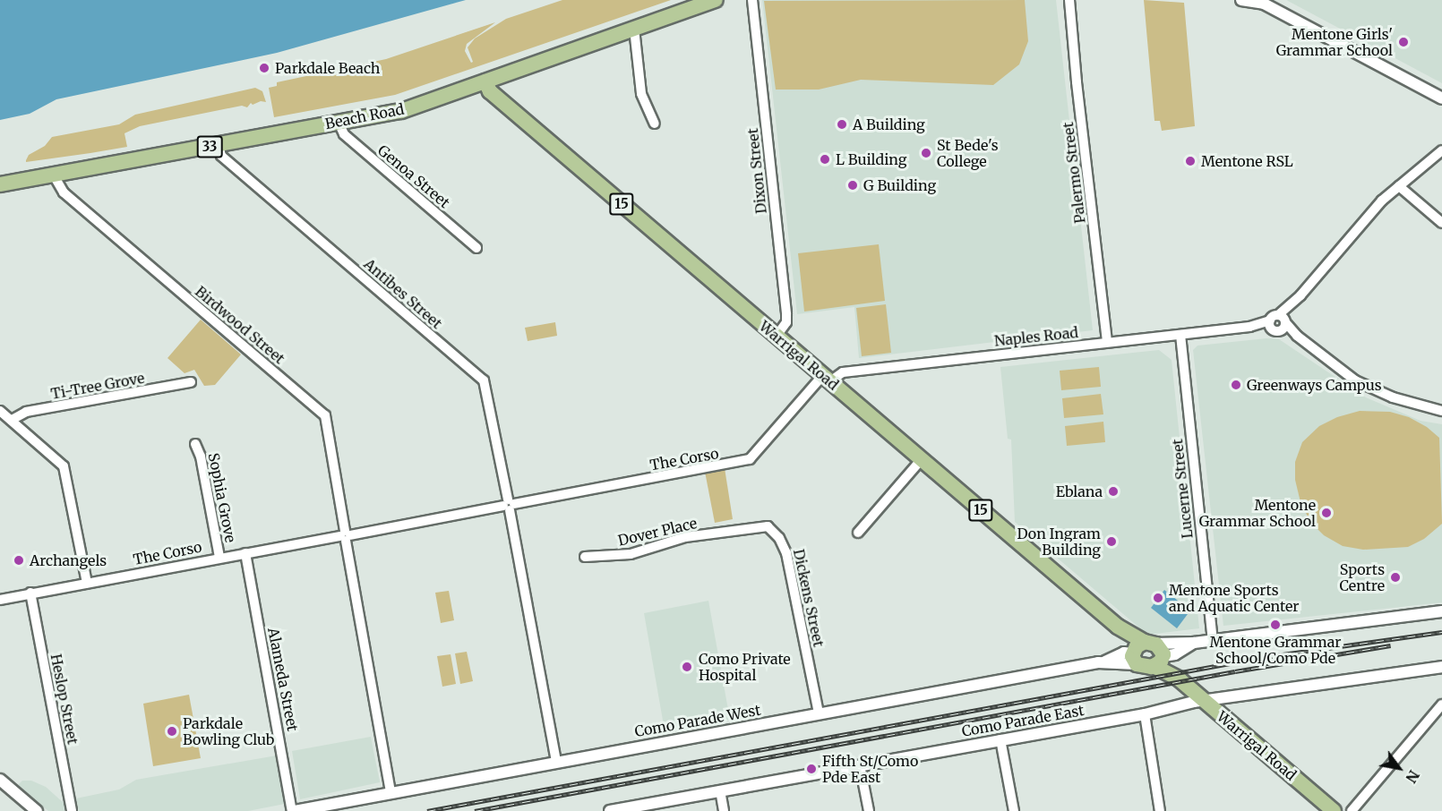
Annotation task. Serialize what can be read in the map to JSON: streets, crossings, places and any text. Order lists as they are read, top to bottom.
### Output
{
  "streets": {
    "main road": [
      "Beach Road",
      "33",
      "15",
      "Warrigal Road"
    ],
    "street": [
      "Dixon Street",
      "Palermo Street",
      "Genoa Street",
      "Antibes Street",
      "Birdwood Street",
      "Naples Road",
      "Ti-Tree Grove",
      "The Corso",
      "Lucerne Street",
      "Sophia Grove",
      "Dover Place",
      "Dickens Street",
      "Alameda Street",
      "Heslop Street",
      "Como Parade West",
      "Como Parade East"
    ]
  },
  "crossings": [
    ["Beach Road", "Genoa Street"],
    ["Beach Road", "Antibes Street"],
    ["Beach Road", "Birdwood Street"],
    ["Beach Road", "Warrigal Road"],
    ["Dixon Street", "Warrigal Road"],
    ["Palermo Street", "Naples Road"],
    ["15", "Warrigal Road"],
    ["15", "Como Parade West"],
    ["Antibes Street", "The Corso"],
    ["Antibes Street", "Como Parade West"],
    ["Birdwood Street", "The Corso"],
    ["Birdwood Street", "Como Parade West"],
    ["Naples Road", "Warrigal Road"],
    ["Naples Road", "The Corso"],
    ["Naples Road", "Lucerne Street"],
    ["Warrigal Road", "The Corso"],
    ["Warrigal Road", "Como Parade West"],
    ["Warrigal Road", "Como Parade East"],
    ["The Corso", "Sophia Grove"],
    ["The Corso", "Alameda Street"],
    ["The Corso", "Heslop Street"],
    ["Lucerne Street", "Como Parade West"],
    ["Dover Place", "Dickens Street"],
    ["Dickens Street", "Como Parade West"],
    ["Alameda Street", "Como Parade West"]
  ],
  "places": [
    "Mentone Girls' Grammar School",
    "Parkdale Beach",
    "A Building",
    "St Bede's College",
    "L Building",
    "Mentone RSL",
    "G Building",
    "Greenways Campus",
    "Eblana",
    "Mentone Grammar School",
    "Don Ingram Building",
    "Archangels",
    "Sports Centre",
    "Mentone Sports and Aquatic Center",
    "Mentone Grammar School/Como Pde",
    "Como Private Hospital",
    "Parkdale Bowling Club",
    "Fifth St/Como Pde East"
  ],
  "north": "bottom right"
}
